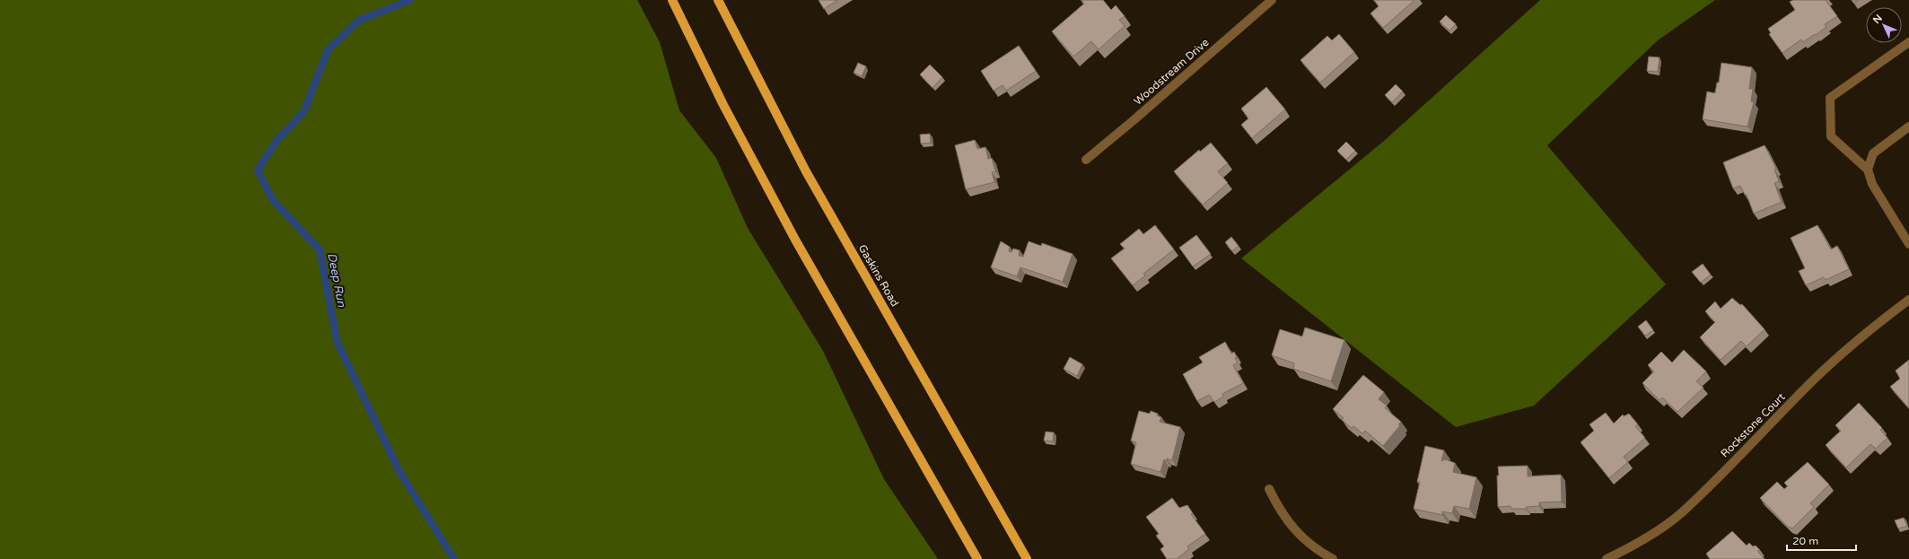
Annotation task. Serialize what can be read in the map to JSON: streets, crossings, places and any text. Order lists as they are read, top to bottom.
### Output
{
  "streets": {
    "main road": ["Gaskins Road"],
    "street": ["Woodstream Drive", "Rockstone Court"]
  },
  "water": ["Deep Run"],
  "scale_bar": "20 m",
  "north": "top left"
}
